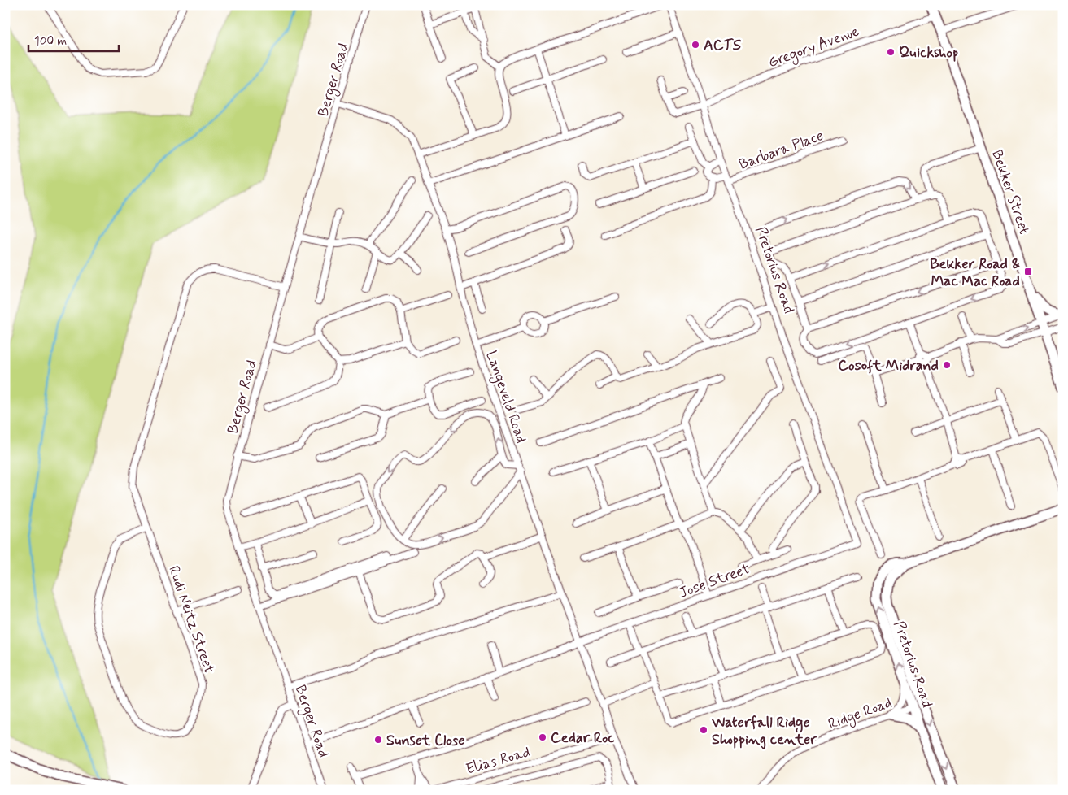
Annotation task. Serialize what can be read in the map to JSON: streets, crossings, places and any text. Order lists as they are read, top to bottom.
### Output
{
  "streets": {
    "street": [
      "Gregory Avenue",
      "Berger Road",
      "Barbara Place",
      "Bekker Street",
      "Pretorius Road",
      "Langeveld Road",
      "Jose Street",
      "Rudi Neitz Street",
      "Ridge Road",
      "Elias Road"
    ]
  },
  "crossings": [
    ["Gregory Avenue", "Bekker Street"],
    ["Gregory Avenue", "Pretorius Road"],
    ["Berger Road", "Langeveld Road"],
    ["Berger Road", "Jose Street"],
    ["Berger Road", "Rudi Neitz Street"],
    ["Barbara Place", "Pretorius Road"],
    ["Pretorius Road", "Jose Street"],
    ["Pretorius Road", "Ridge Road"],
    ["Langeveld Road", "Jose Street"],
    ["Langeveld Road", "Elias Road"]
  ],
  "places": {
    "other": [
      "ACTS",
      "Quickshop",
      "Cosoft Midrand",
      "Waterfall Ridge Shopping center",
      "Cedar Roc",
      "Sunset Close"
    ],
    "transit": ["Bekker Road & Mac Mac Road"]
  },
  "scale_bar": "100 m"
}
